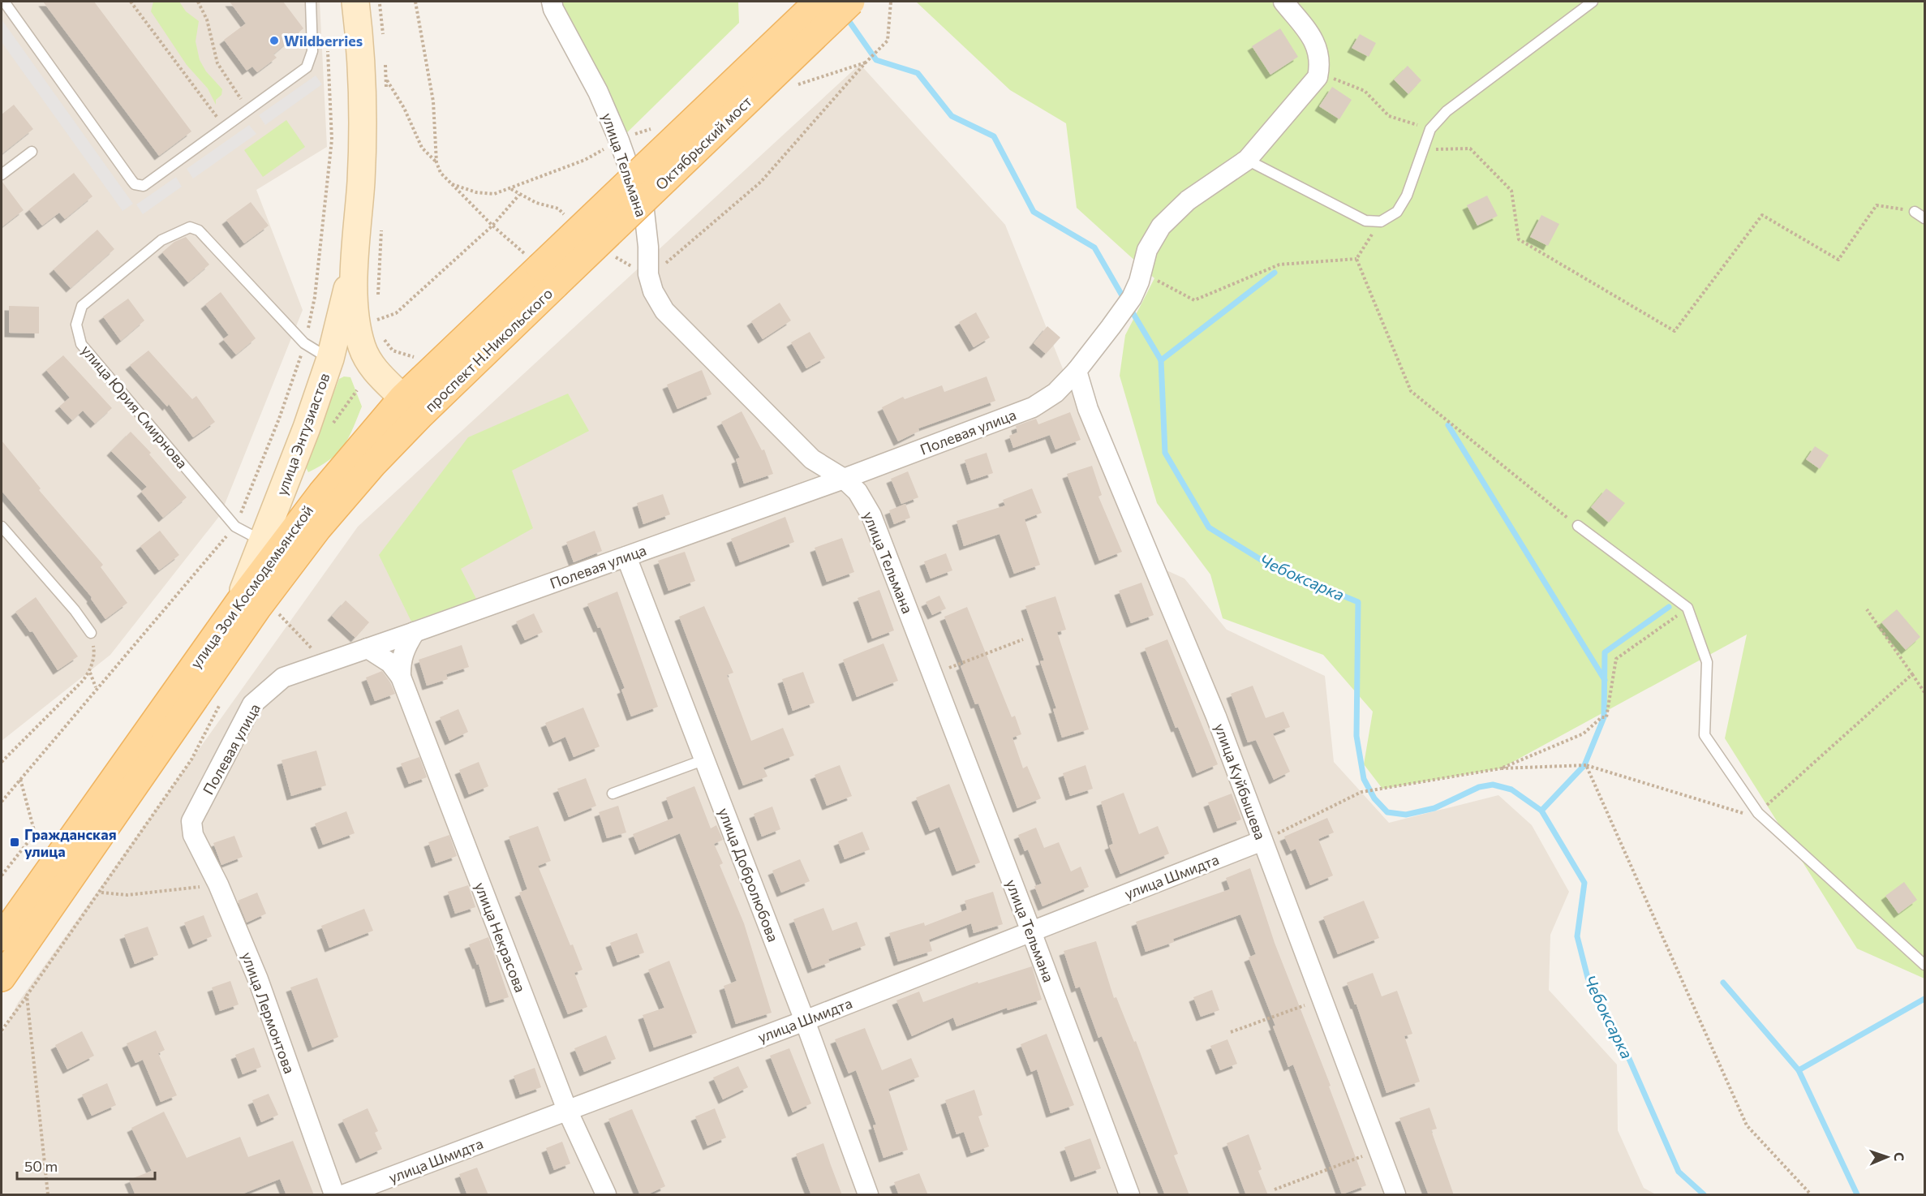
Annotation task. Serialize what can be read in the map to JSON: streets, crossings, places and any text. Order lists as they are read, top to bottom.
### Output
{
  "streets": {
    "main road": ["Октябрьский мост", "улица Энтузиастов", "улица Зои Космодемьянской"],
    "street": [
      "улица Тельмана",
      "Полевая улица",
      "улица Куйбышева",
      "улица Добролюбова",
      "улица Шмидта",
      "улица Некрасова",
      "улица Лермонтова"
    ],
    "lane": ["улица Юрия Смирнова"]
  },
  "crossings": [
    ["Октябрьский мост", "улица Зои Космодемьянской"],
    ["улица Тельмана", "Полевая улица"],
    ["улица Тельмана", "улица Шмидта"],
    ["улица Юрия Смирнова", "улица Энтузиастов"],
    ["Полевая улица", "улица Куйбышева"],
    ["Полевая улица", "улица Добролюбова"],
    ["Полевая улица", "улица Некрасова"],
    ["Полевая улица", "улица Лермонтова"],
    ["улица Энтузиастов", "улица Зои Космодемьянской"],
    ["улица Куйбышева", "улица Шмидта"],
    ["улица Добролюбова", "улица Шмидта"],
    ["улица Шмидта", "улица Некрасова"]
  ],
  "water": ["Чебоксарка"],
  "places": {
    "other": ["Wildberries"],
    "transit": ["Гражданская улица"]
  },
  "scale_bar": "50 m",
  "north": "right"
}
